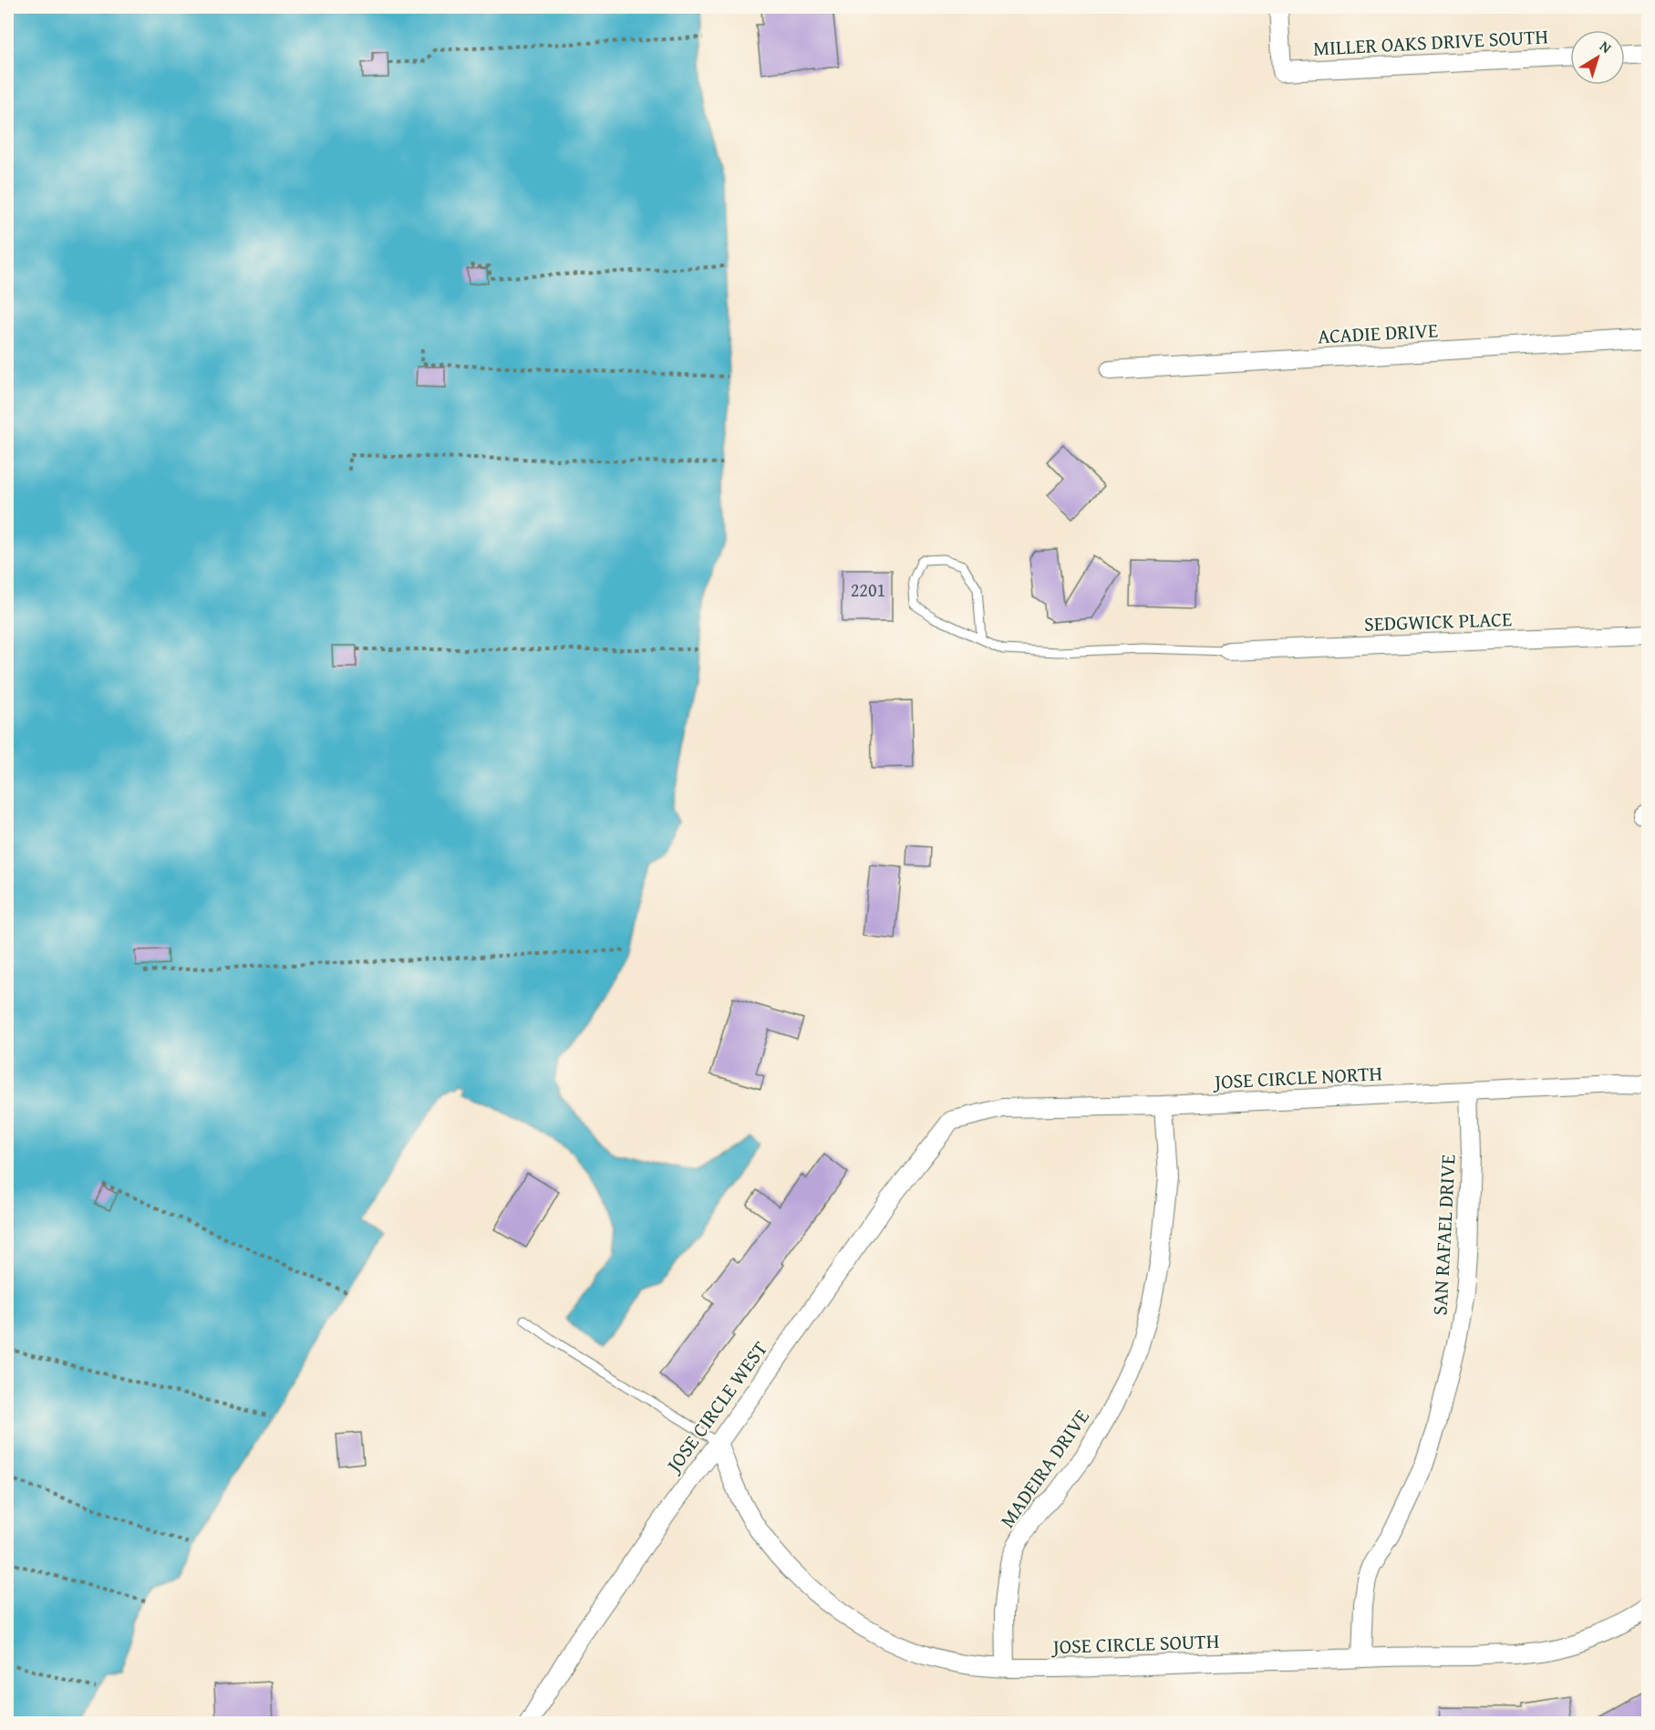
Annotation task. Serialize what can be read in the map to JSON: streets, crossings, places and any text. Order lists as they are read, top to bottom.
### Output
{
  "streets": {
    "street": [
      "MILLER OAKS DRIVE SOUTH",
      "ACADIE DRIVE",
      "SEDGWICK PLACE",
      "JOSE CIRCLE NORTH",
      "SAN RAFAEL DRIVE",
      "JOSE CIRCLE WEST",
      "MADEIRA DRIVE",
      "JOSE CIRCLE SOUTH"
    ]
  },
  "crossings": [
    ["JOSE CIRCLE NORTH", "SAN RAFAEL DRIVE"],
    ["JOSE CIRCLE NORTH", "JOSE CIRCLE WEST"],
    ["JOSE CIRCLE NORTH", "MADEIRA DRIVE"],
    ["SAN RAFAEL DRIVE", "JOSE CIRCLE SOUTH"],
    ["JOSE CIRCLE WEST", "JOSE CIRCLE SOUTH"],
    ["MADEIRA DRIVE", "JOSE CIRCLE SOUTH"]
  ],
  "house_numbers": ["2201"],
  "north": "top right"
}
